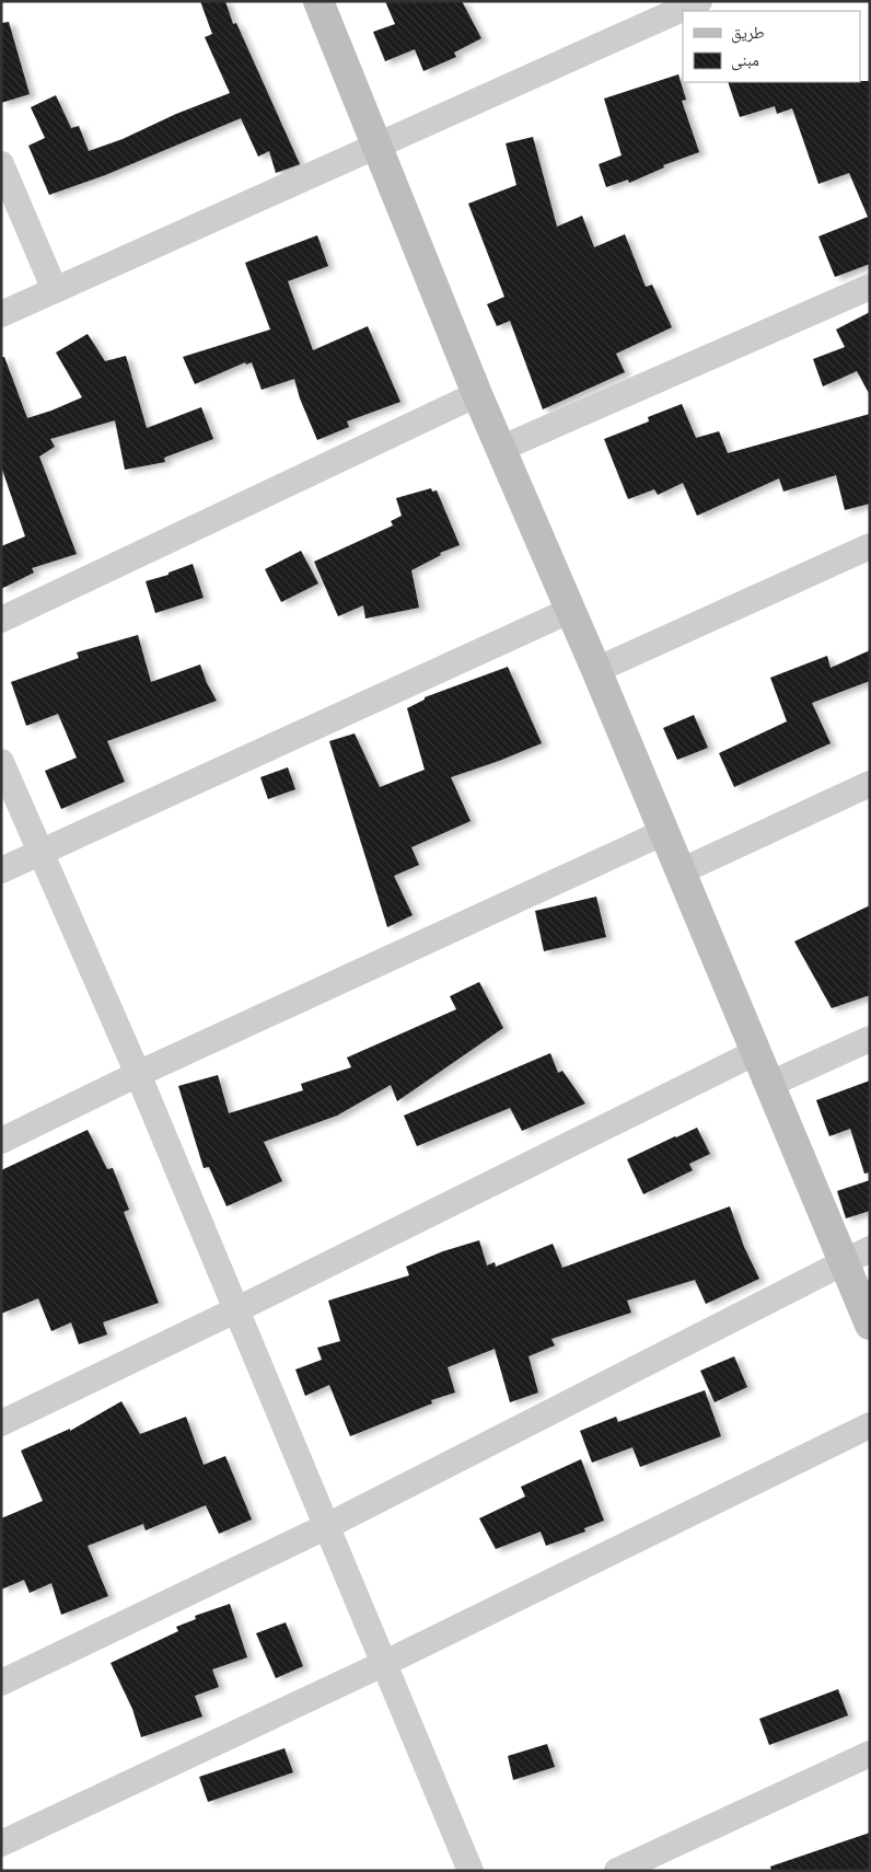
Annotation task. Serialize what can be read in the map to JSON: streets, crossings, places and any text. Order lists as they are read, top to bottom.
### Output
{
  "legend": ["طريق", "مبنى"]
}
